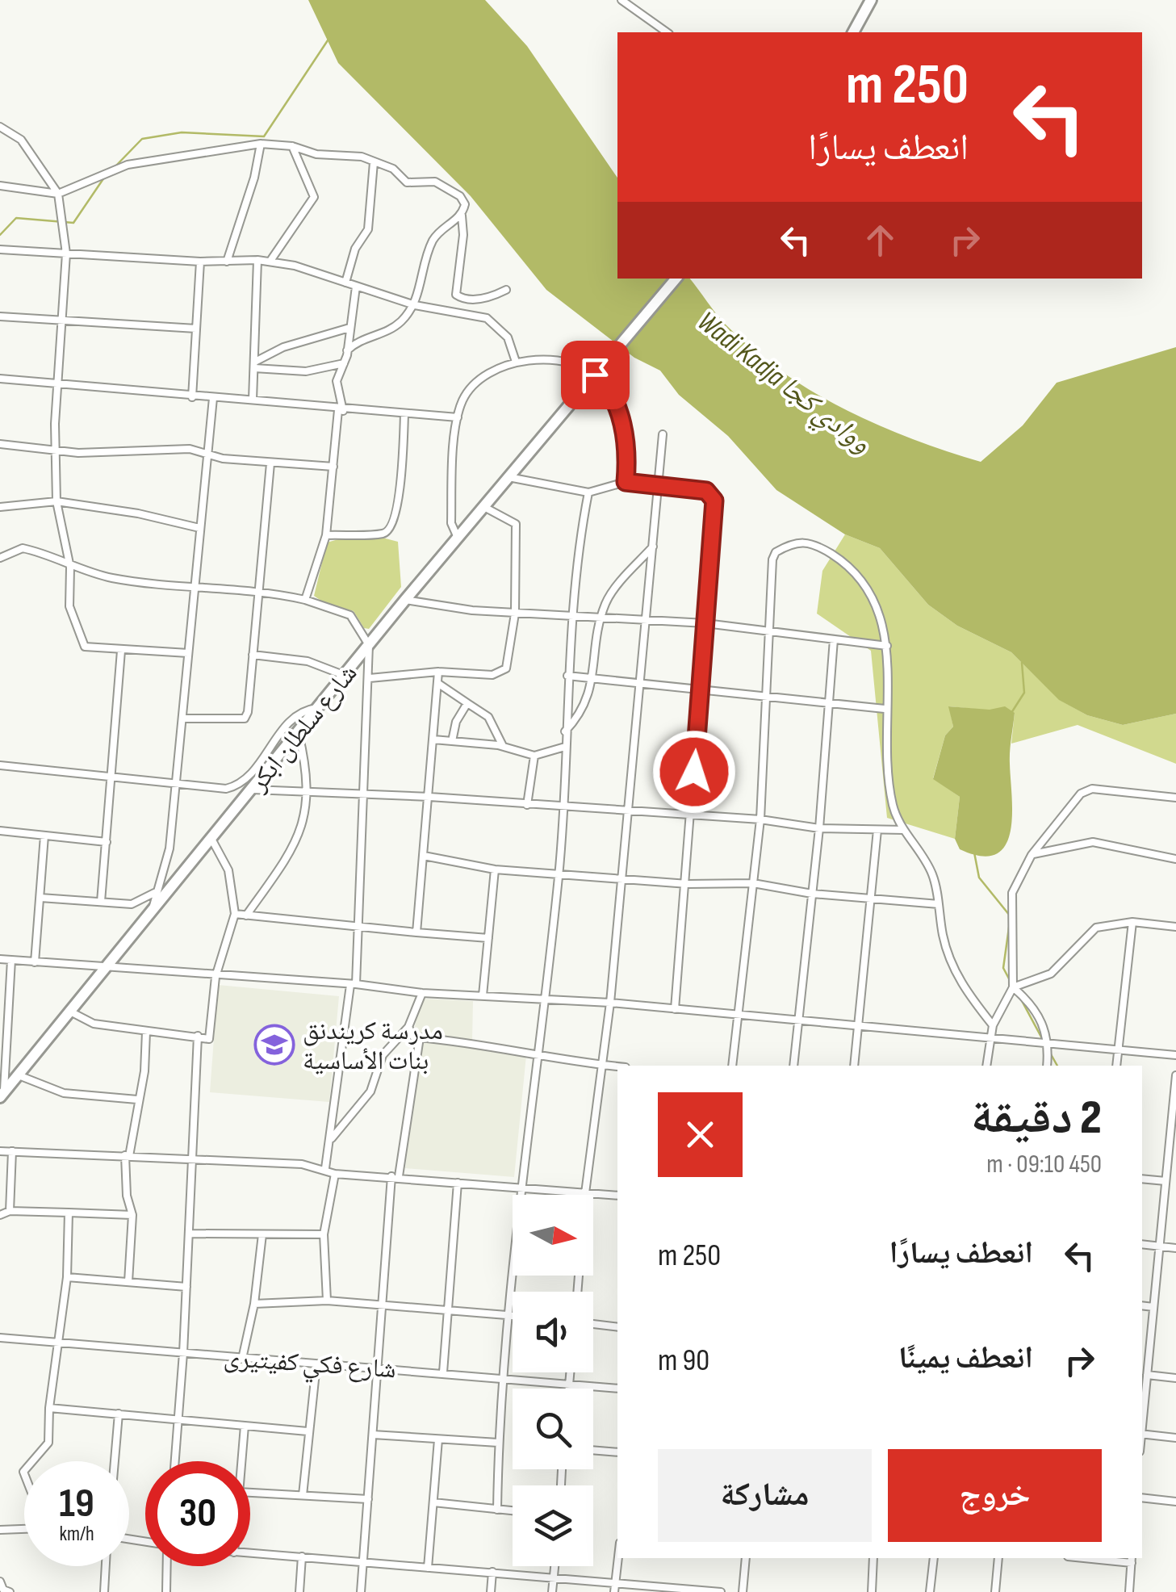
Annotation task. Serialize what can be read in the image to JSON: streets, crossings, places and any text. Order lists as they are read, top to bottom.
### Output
{
  "streets": {
    "highway": ["شارع سلطان ابكر"],
    "street": ["شارع فكي كفيتيرى"]
  },
  "water": ["Wadi Kadja ووادي كجا"],
  "places": {
    "school or university": ["مدرسة كريندنق بنات الأساسية"]
  },
  "north": "right",
  "page": {
    "turn": ["250 m", "انعطف يسارًا"],
    "heading": ["2 دقيقة", "450 m · 09:10"],
    "list": [
      {
        "name": "انعطف يسارًا",
        "value": "250 m"
      },
      {
        "name": "انعطف يمينًا",
        "value": "90 m"
      }
    ],
    "buttons": ["خروج", "مشاركة"],
    "speed": "19 km/h",
    "limit": "30"
  }
}
